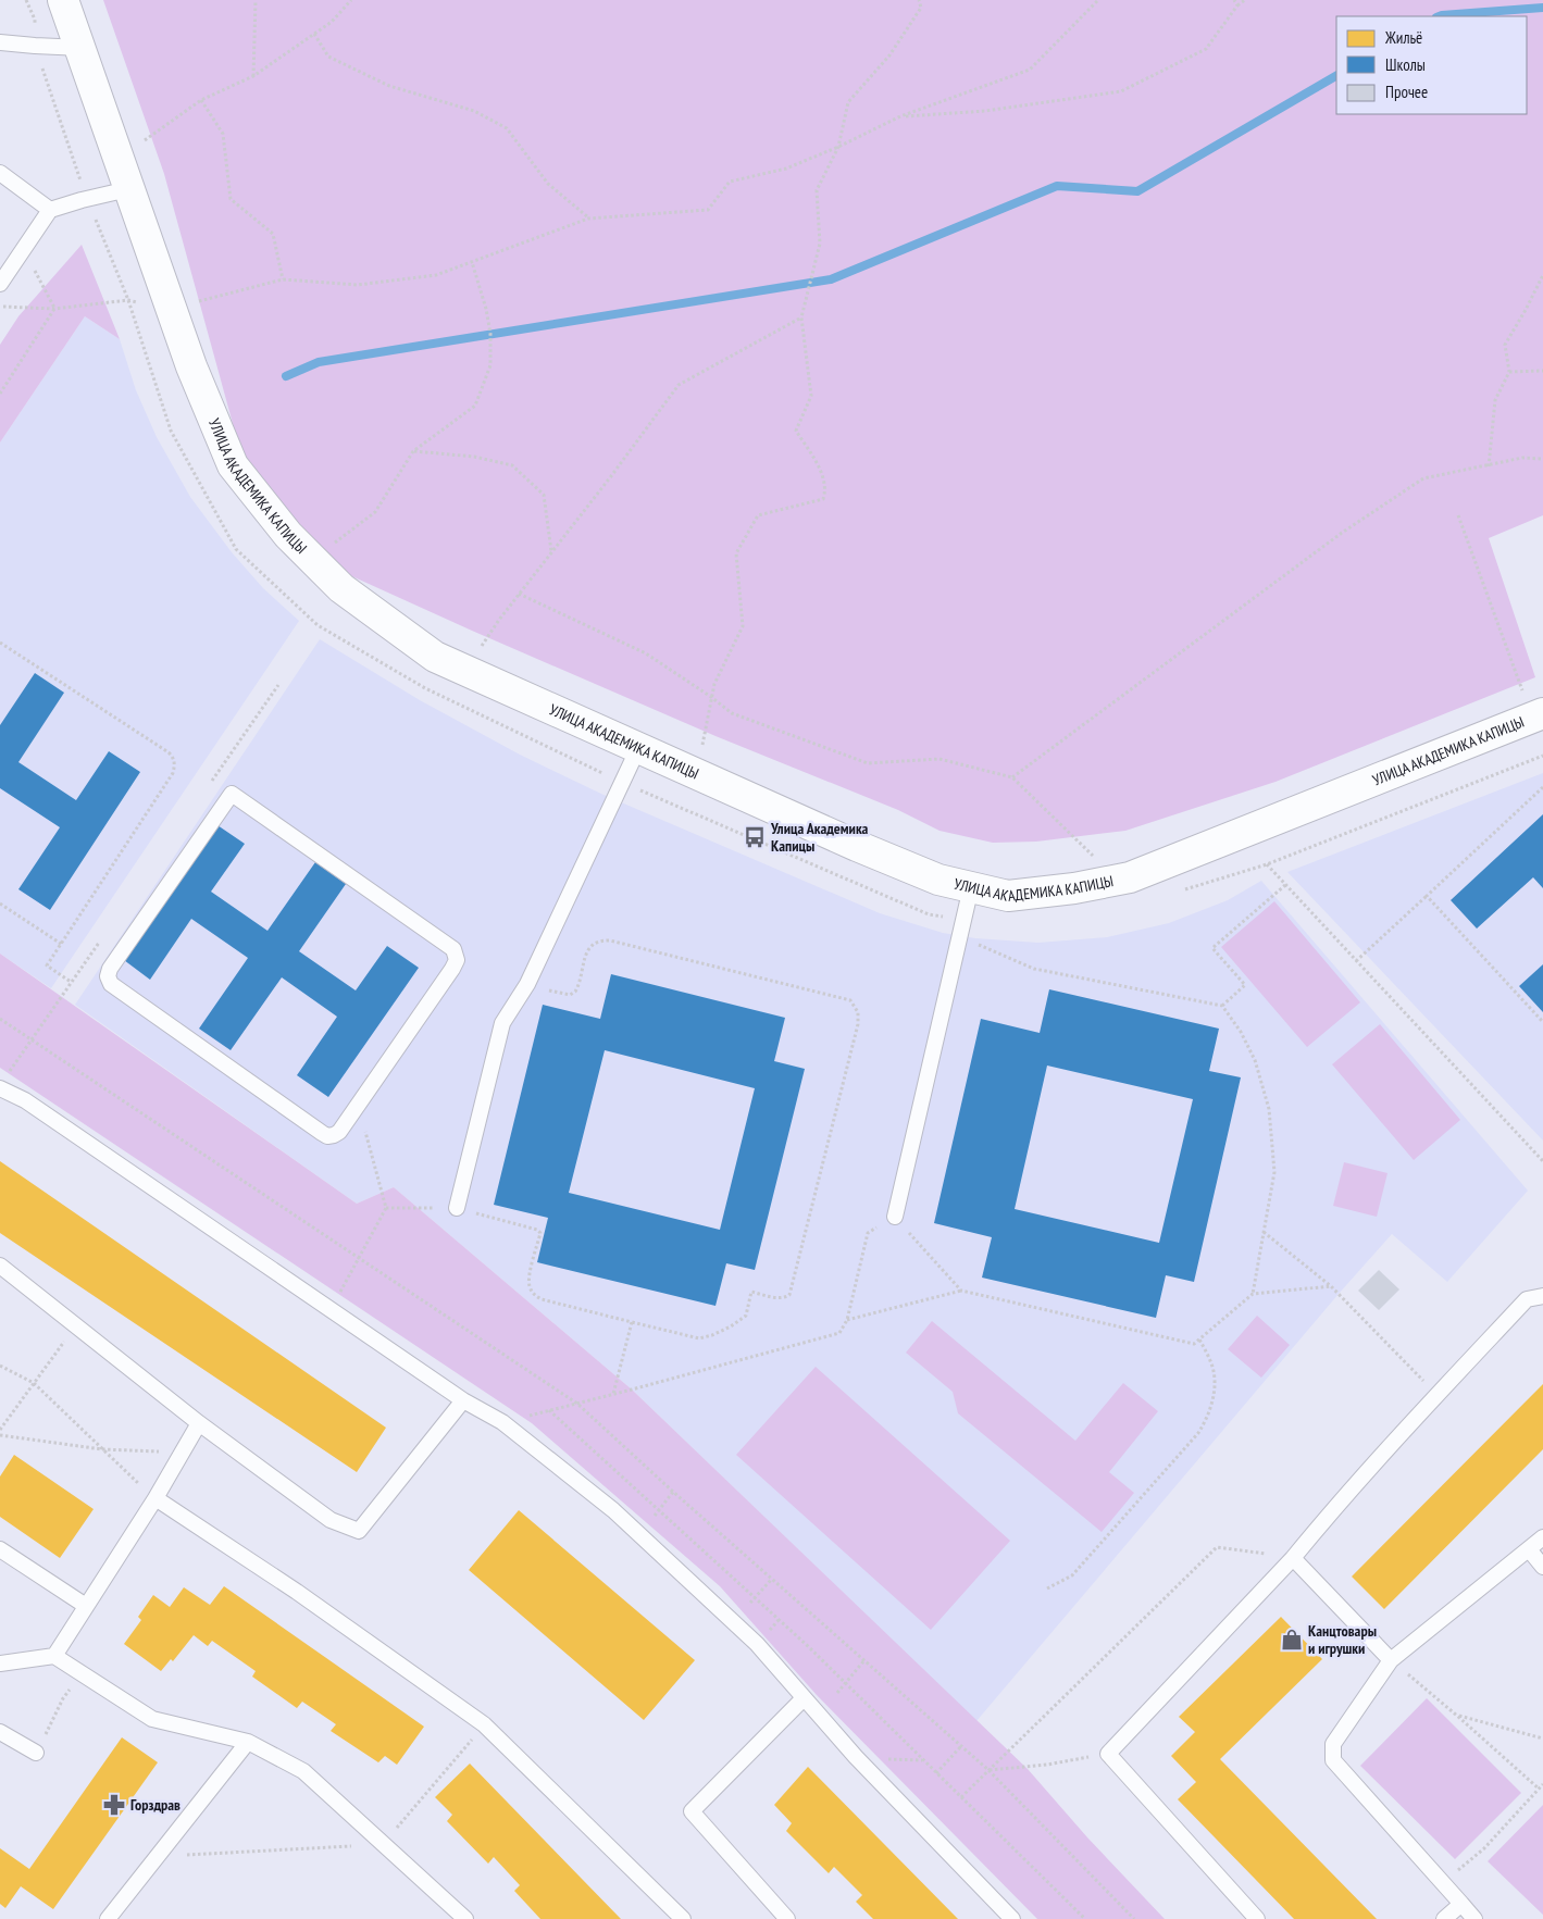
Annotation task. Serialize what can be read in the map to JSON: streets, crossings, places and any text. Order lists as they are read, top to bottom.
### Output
{
  "streets": {
    "street": ["УЛИЦА АКАДЕМИКА КАПИЦЫ"]
  },
  "places": {
    "bus stop": ["Улица Академика Капицы"],
    "shop": ["Канцтовары и игрушки"],
    "pharmacy": ["Горздрав"]
  },
  "legend": ["Жильё", "Школы", "Прочее"]
}
